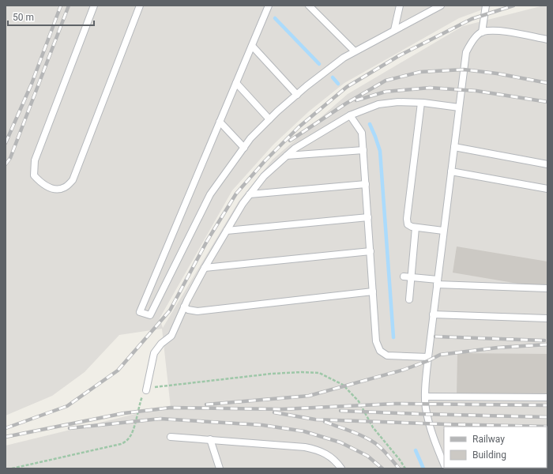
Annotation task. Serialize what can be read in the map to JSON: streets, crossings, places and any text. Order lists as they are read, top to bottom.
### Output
{
  "legend": ["Railway", "Building"],
  "scale_bar": "50 m"
}
